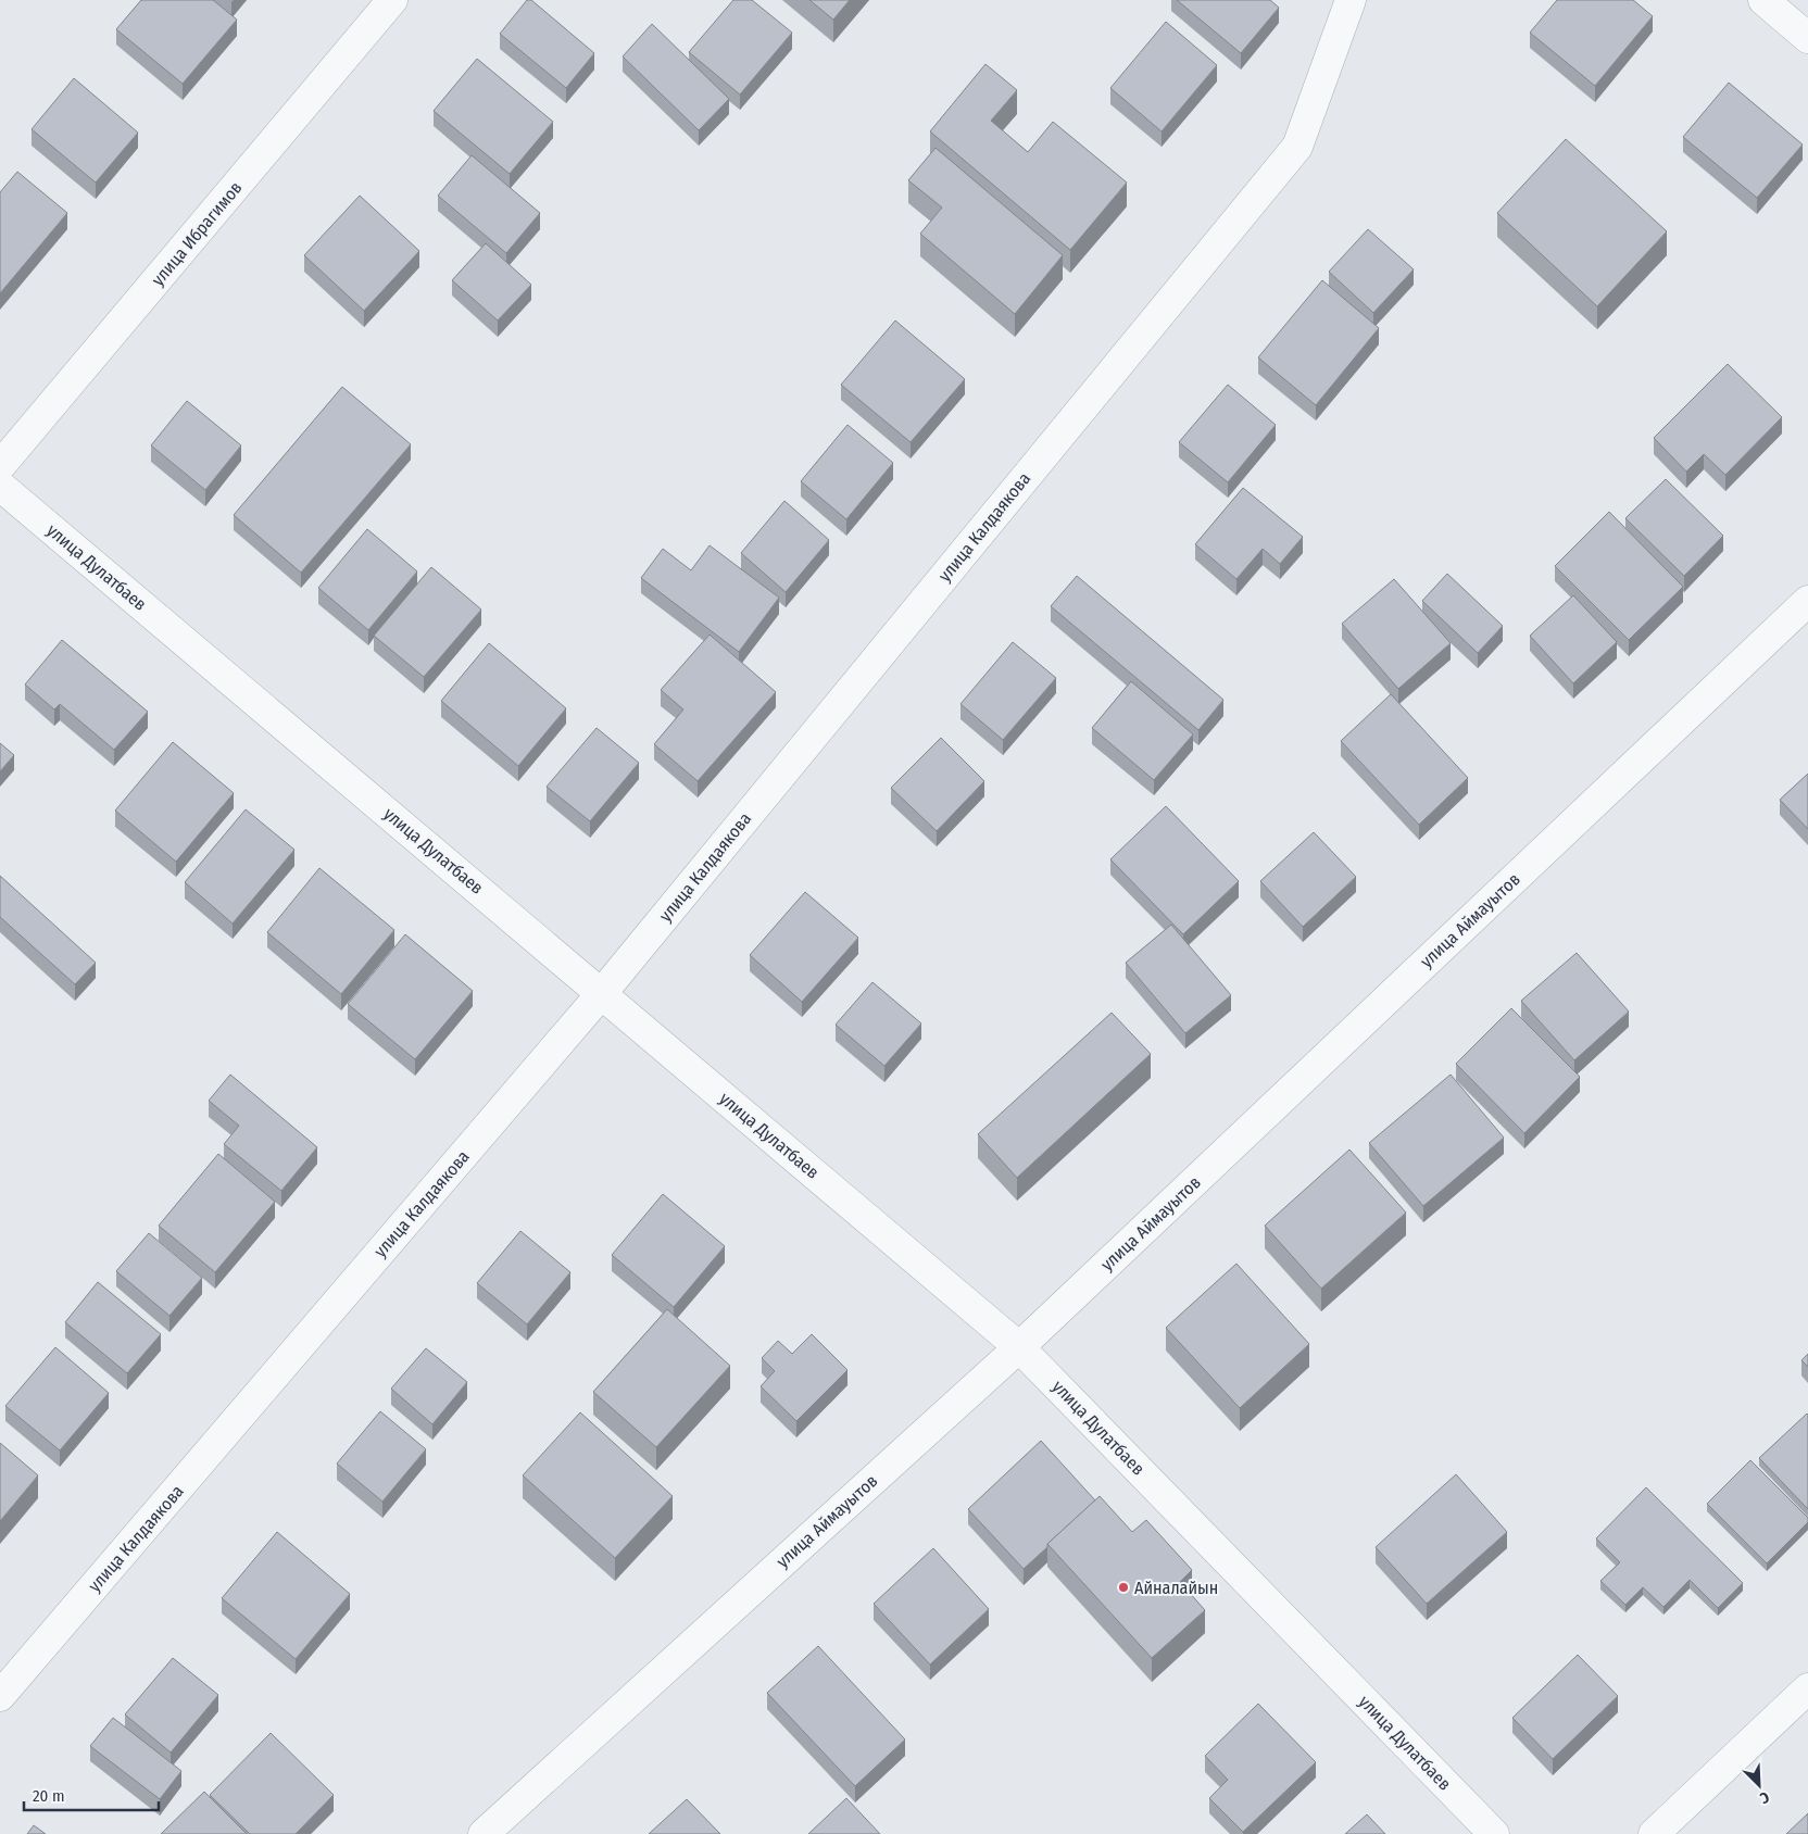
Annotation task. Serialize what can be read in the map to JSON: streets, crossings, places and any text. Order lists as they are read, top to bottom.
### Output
{
  "streets": {
    "street": [
      "улица Ибрагимов",
      "улица Калдаякова",
      "улица Дулатбаев",
      "улица Аймауытов"
    ]
  },
  "crossings": [
    ["улица Калдаякова", "улица Дулатбаев"],
    ["улица Дулатбаев", "улица Аймауытов"]
  ],
  "places": ["Айналайын"],
  "scale_bar": "20 m",
  "north": "bottom right"
}
